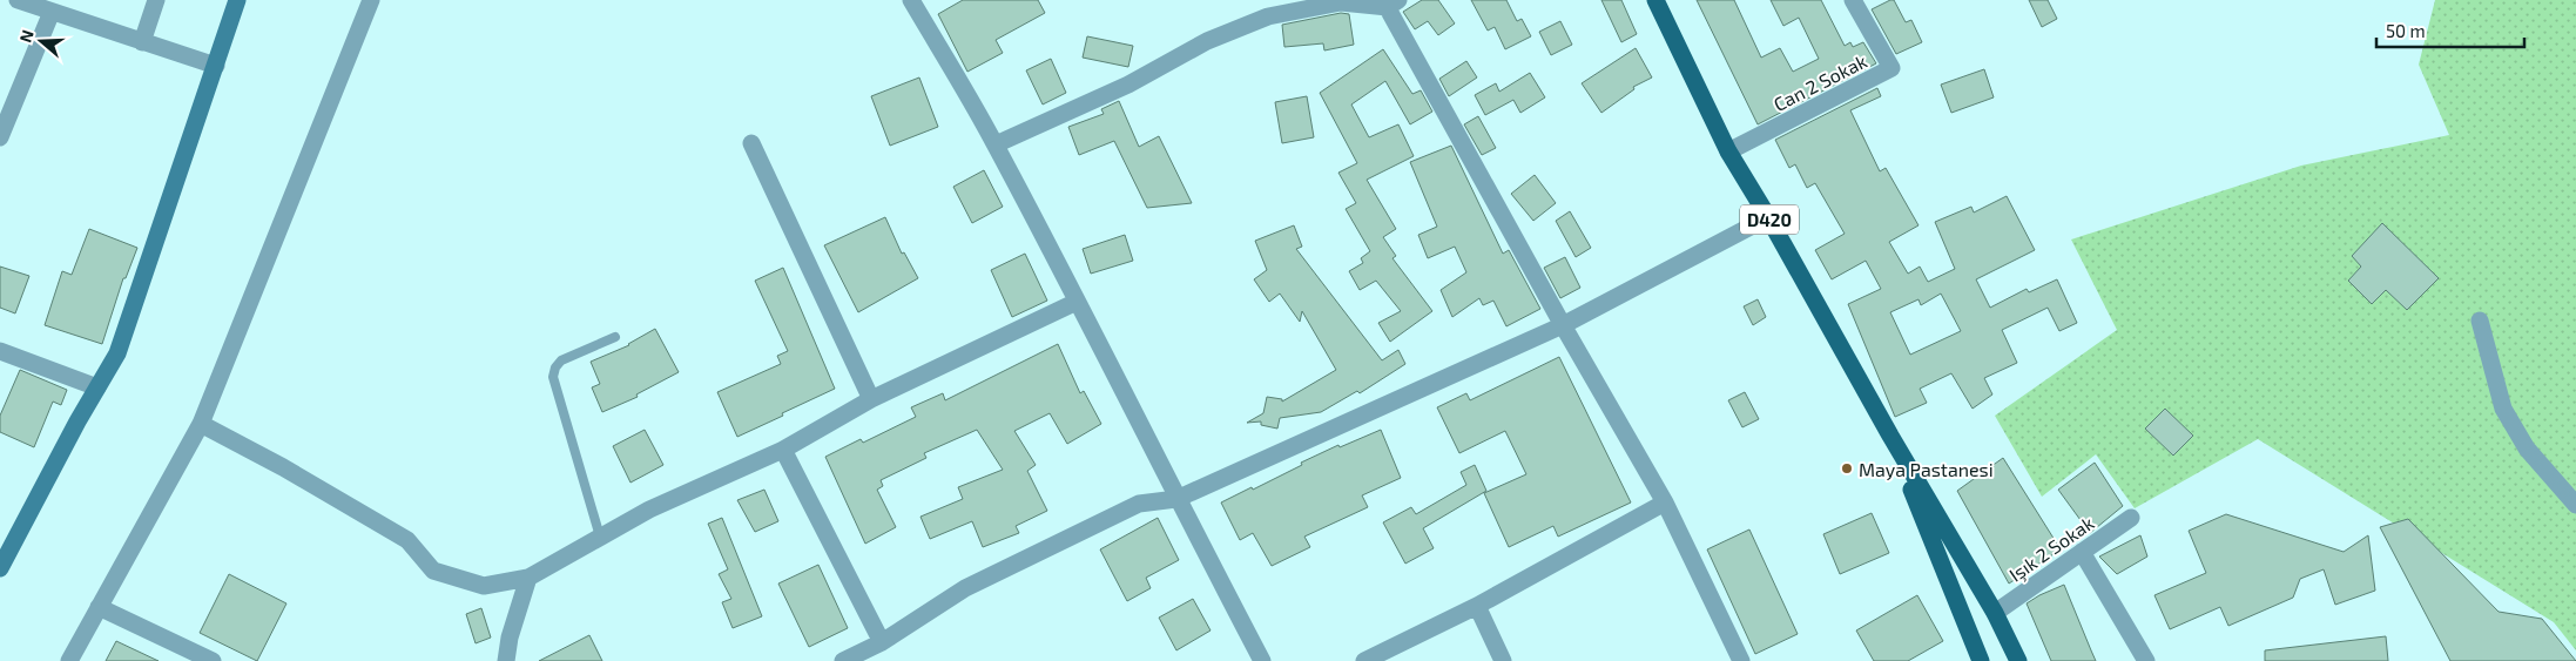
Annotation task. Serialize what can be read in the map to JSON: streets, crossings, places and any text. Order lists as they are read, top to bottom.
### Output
{
  "streets": {
    "main road": ["D420"],
    "street": ["Can 2 Sokak", "Işık 2 Sokak"]
  },
  "crossings": [
    ["Can 2 Sokak", "D420"],
    ["D420", "Işık 2 Sokak"]
  ],
  "places": ["Maya Pastanesi"],
  "scale_bar": "50 m",
  "north": "left"
}
